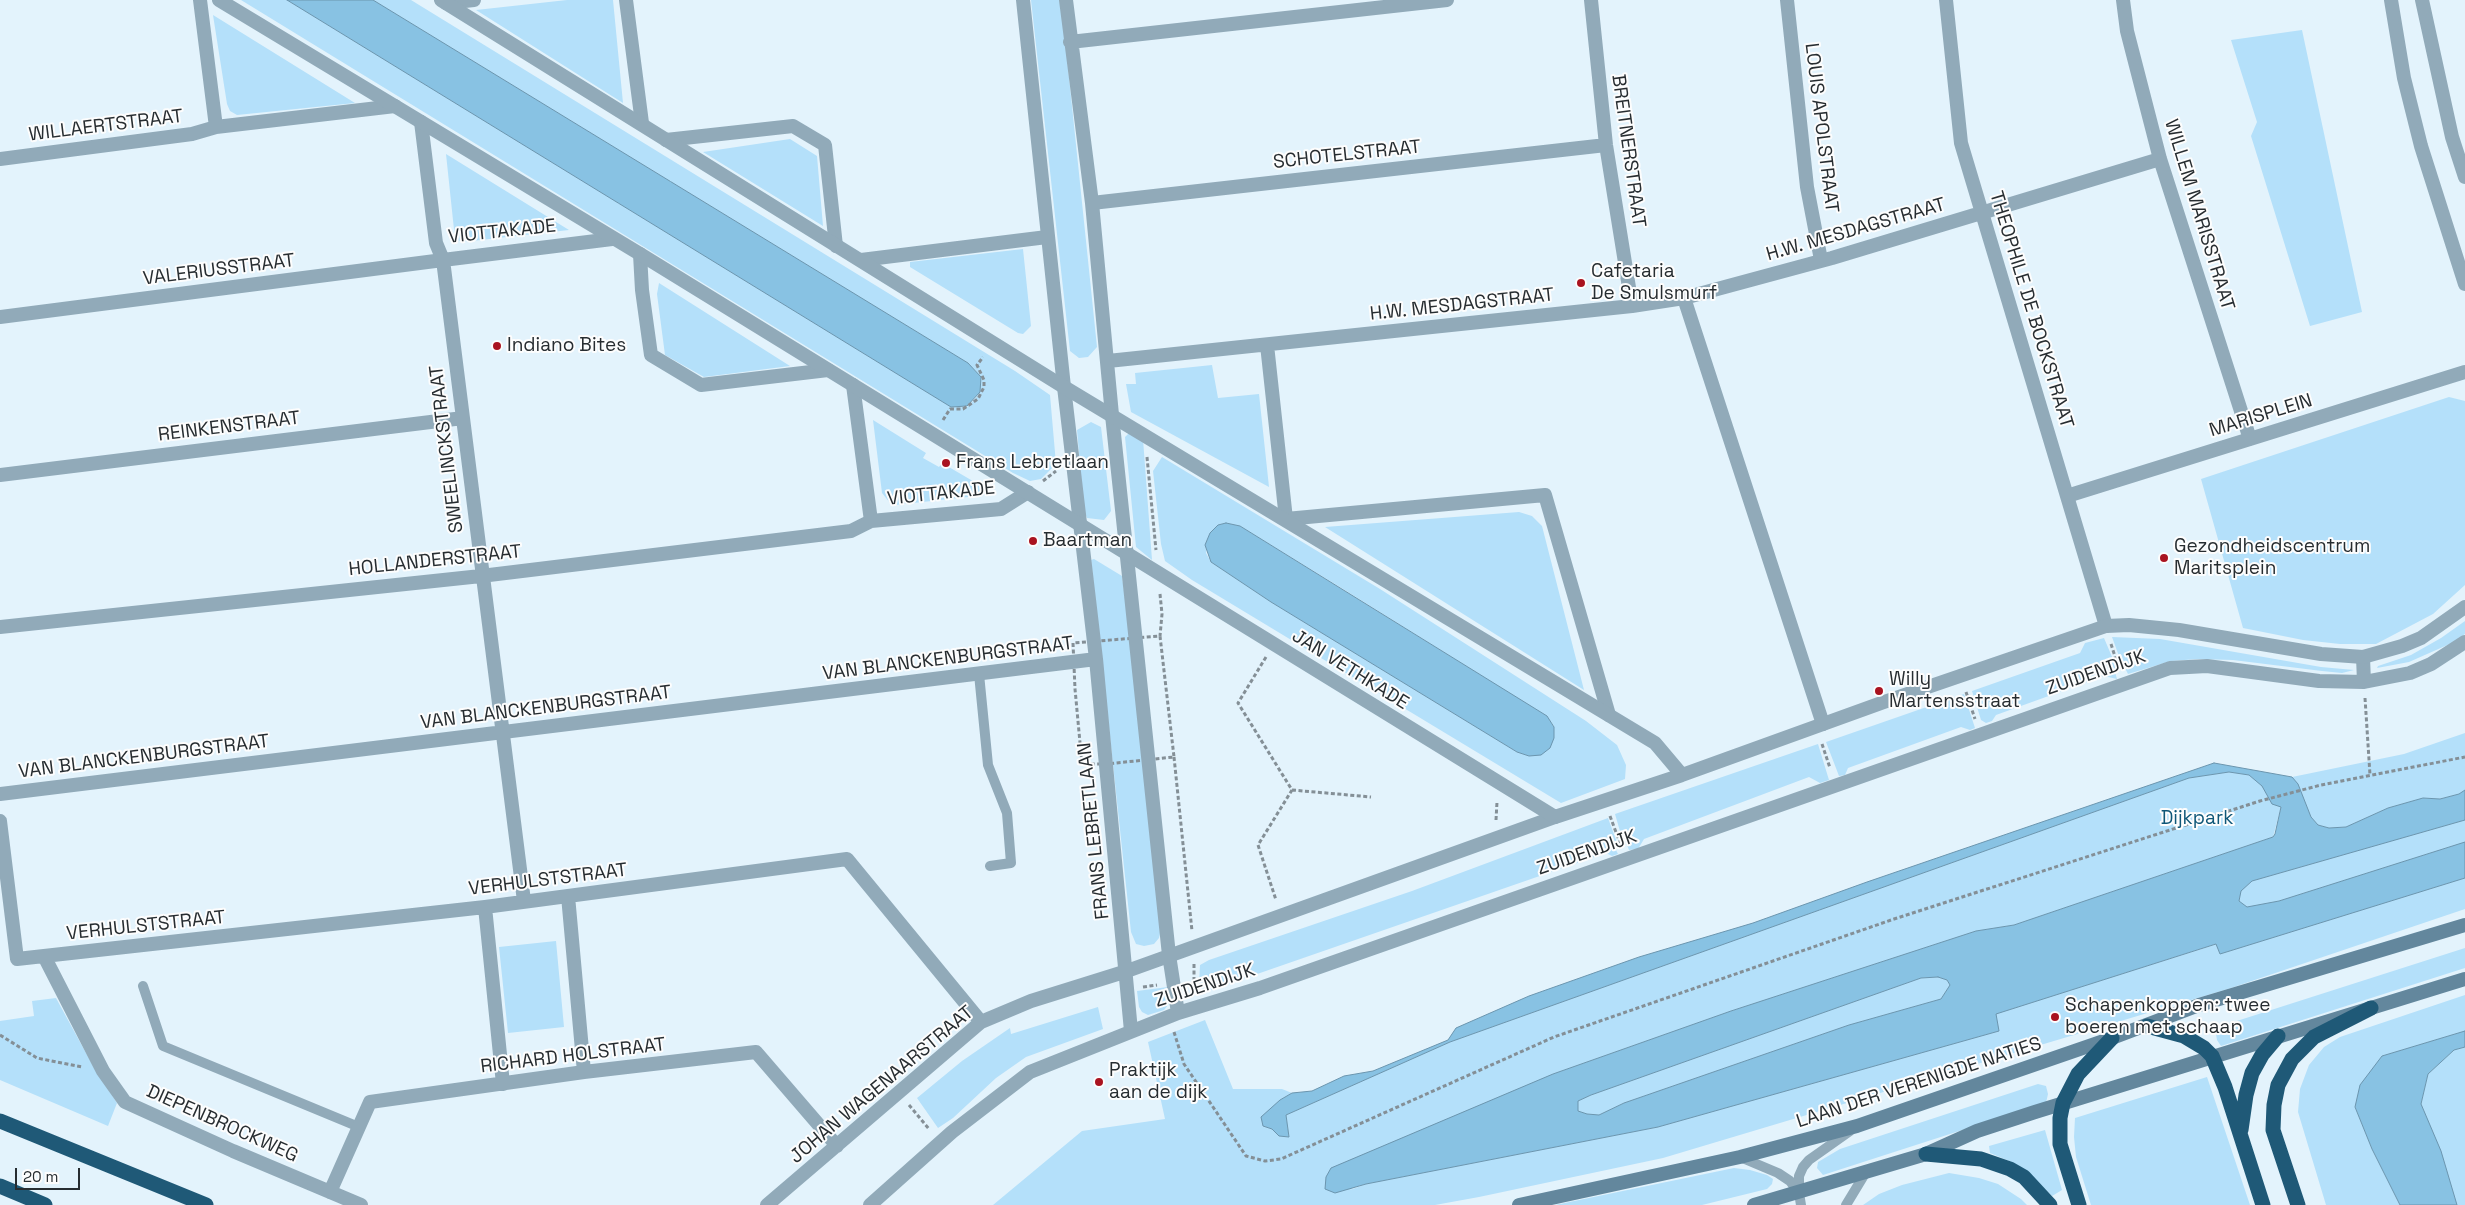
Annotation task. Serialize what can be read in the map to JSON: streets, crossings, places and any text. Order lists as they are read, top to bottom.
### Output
{
  "streets": {
    "main road": ["LAAN DER VERENIGDE NATIES"],
    "street": [
      "WILLAERTSTRAAT",
      "LOUIS APOLSTRAAT",
      "BREITNERSTRAAT",
      "SCHOTELSTRAAT",
      "WILLEM MARISSTRAAT",
      "H.W. MESDAGSTRAAT",
      "VIOTTAKADE",
      "VALERIUSSTRAAT",
      "THEOPHILE DE BOCKSTRAAT",
      "MARISPLEIN",
      "REINKENSTRAAT",
      "SWEELINCKSTRAAT",
      "HOLLANDERSTRAAT",
      "VAN BLANCKENBURGSTRAAT",
      "JAN VETHKADE",
      "ZUIDENDIJK",
      "FRANS LEBRETLAAN",
      "VERHULSTSTRAAT",
      "RICHARD HOLSTRAAT",
      "JOHAN WAGENAARSTRAAT",
      "DIEPENBROCKWEG"
    ]
  },
  "crossings": [
    ["LOUIS APOLSTRAAT", "H.W. MESDAGSTRAAT"],
    ["BREITNERSTRAAT", "SCHOTELSTRAAT"],
    ["BREITNERSTRAAT", "H.W. MESDAGSTRAAT"],
    ["WILLEM MARISSTRAAT", "H.W. MESDAGSTRAAT"],
    ["WILLEM MARISSTRAAT", "MARISPLEIN"],
    ["H.W. MESDAGSTRAAT", "THEOPHILE DE BOCKSTRAAT"],
    ["VIOTTAKADE", "VALERIUSSTRAAT"],
    ["VIOTTAKADE", "SWEELINCKSTRAAT"],
    ["VIOTTAKADE", "HOLLANDERSTRAAT"],
    ["VIOTTAKADE", "JAN VETHKADE"],
    ["VIOTTAKADE", "FRANS LEBRETLAAN"],
    ["VALERIUSSTRAAT", "SWEELINCKSTRAAT"],
    ["THEOPHILE DE BOCKSTRAAT", "MARISPLEIN"],
    ["THEOPHILE DE BOCKSTRAAT", "ZUIDENDIJK"],
    ["REINKENSTRAAT", "SWEELINCKSTRAAT"],
    ["SWEELINCKSTRAAT", "HOLLANDERSTRAAT"],
    ["SWEELINCKSTRAAT", "VAN BLANCKENBURGSTRAAT"],
    ["SWEELINCKSTRAAT", "VERHULSTSTRAAT"],
    ["VAN BLANCKENBURGSTRAAT", "FRANS LEBRETLAAN"],
    ["JAN VETHKADE", "ZUIDENDIJK"],
    ["ZUIDENDIJK", "FRANS LEBRETLAAN"],
    ["ZUIDENDIJK", "JOHAN WAGENAARSTRAAT"],
    ["FRANS LEBRETLAAN", "JOHAN WAGENAARSTRAAT"],
    ["VERHULSTSTRAAT", "JOHAN WAGENAARSTRAAT"],
    ["VERHULSTSTRAAT", "DIEPENBROCKWEG"],
    ["RICHARD HOLSTRAAT", "JOHAN WAGENAARSTRAAT"],
    ["RICHARD HOLSTRAAT", "DIEPENBROCKWEG"]
  ],
  "parks": ["Dijkpark"],
  "places": [
    "Cafetaria De Smulsmurf",
    "Indiano Bites",
    "Frans Lebretlaan",
    "Baartman",
    "Gezondheidscentrum Maritsplein",
    "Willy Martensstraat",
    "Schapenkoppen: twee boeren met schaap",
    "Praktijk aan de dijk"
  ],
  "scale_bar": "20 m"
}
